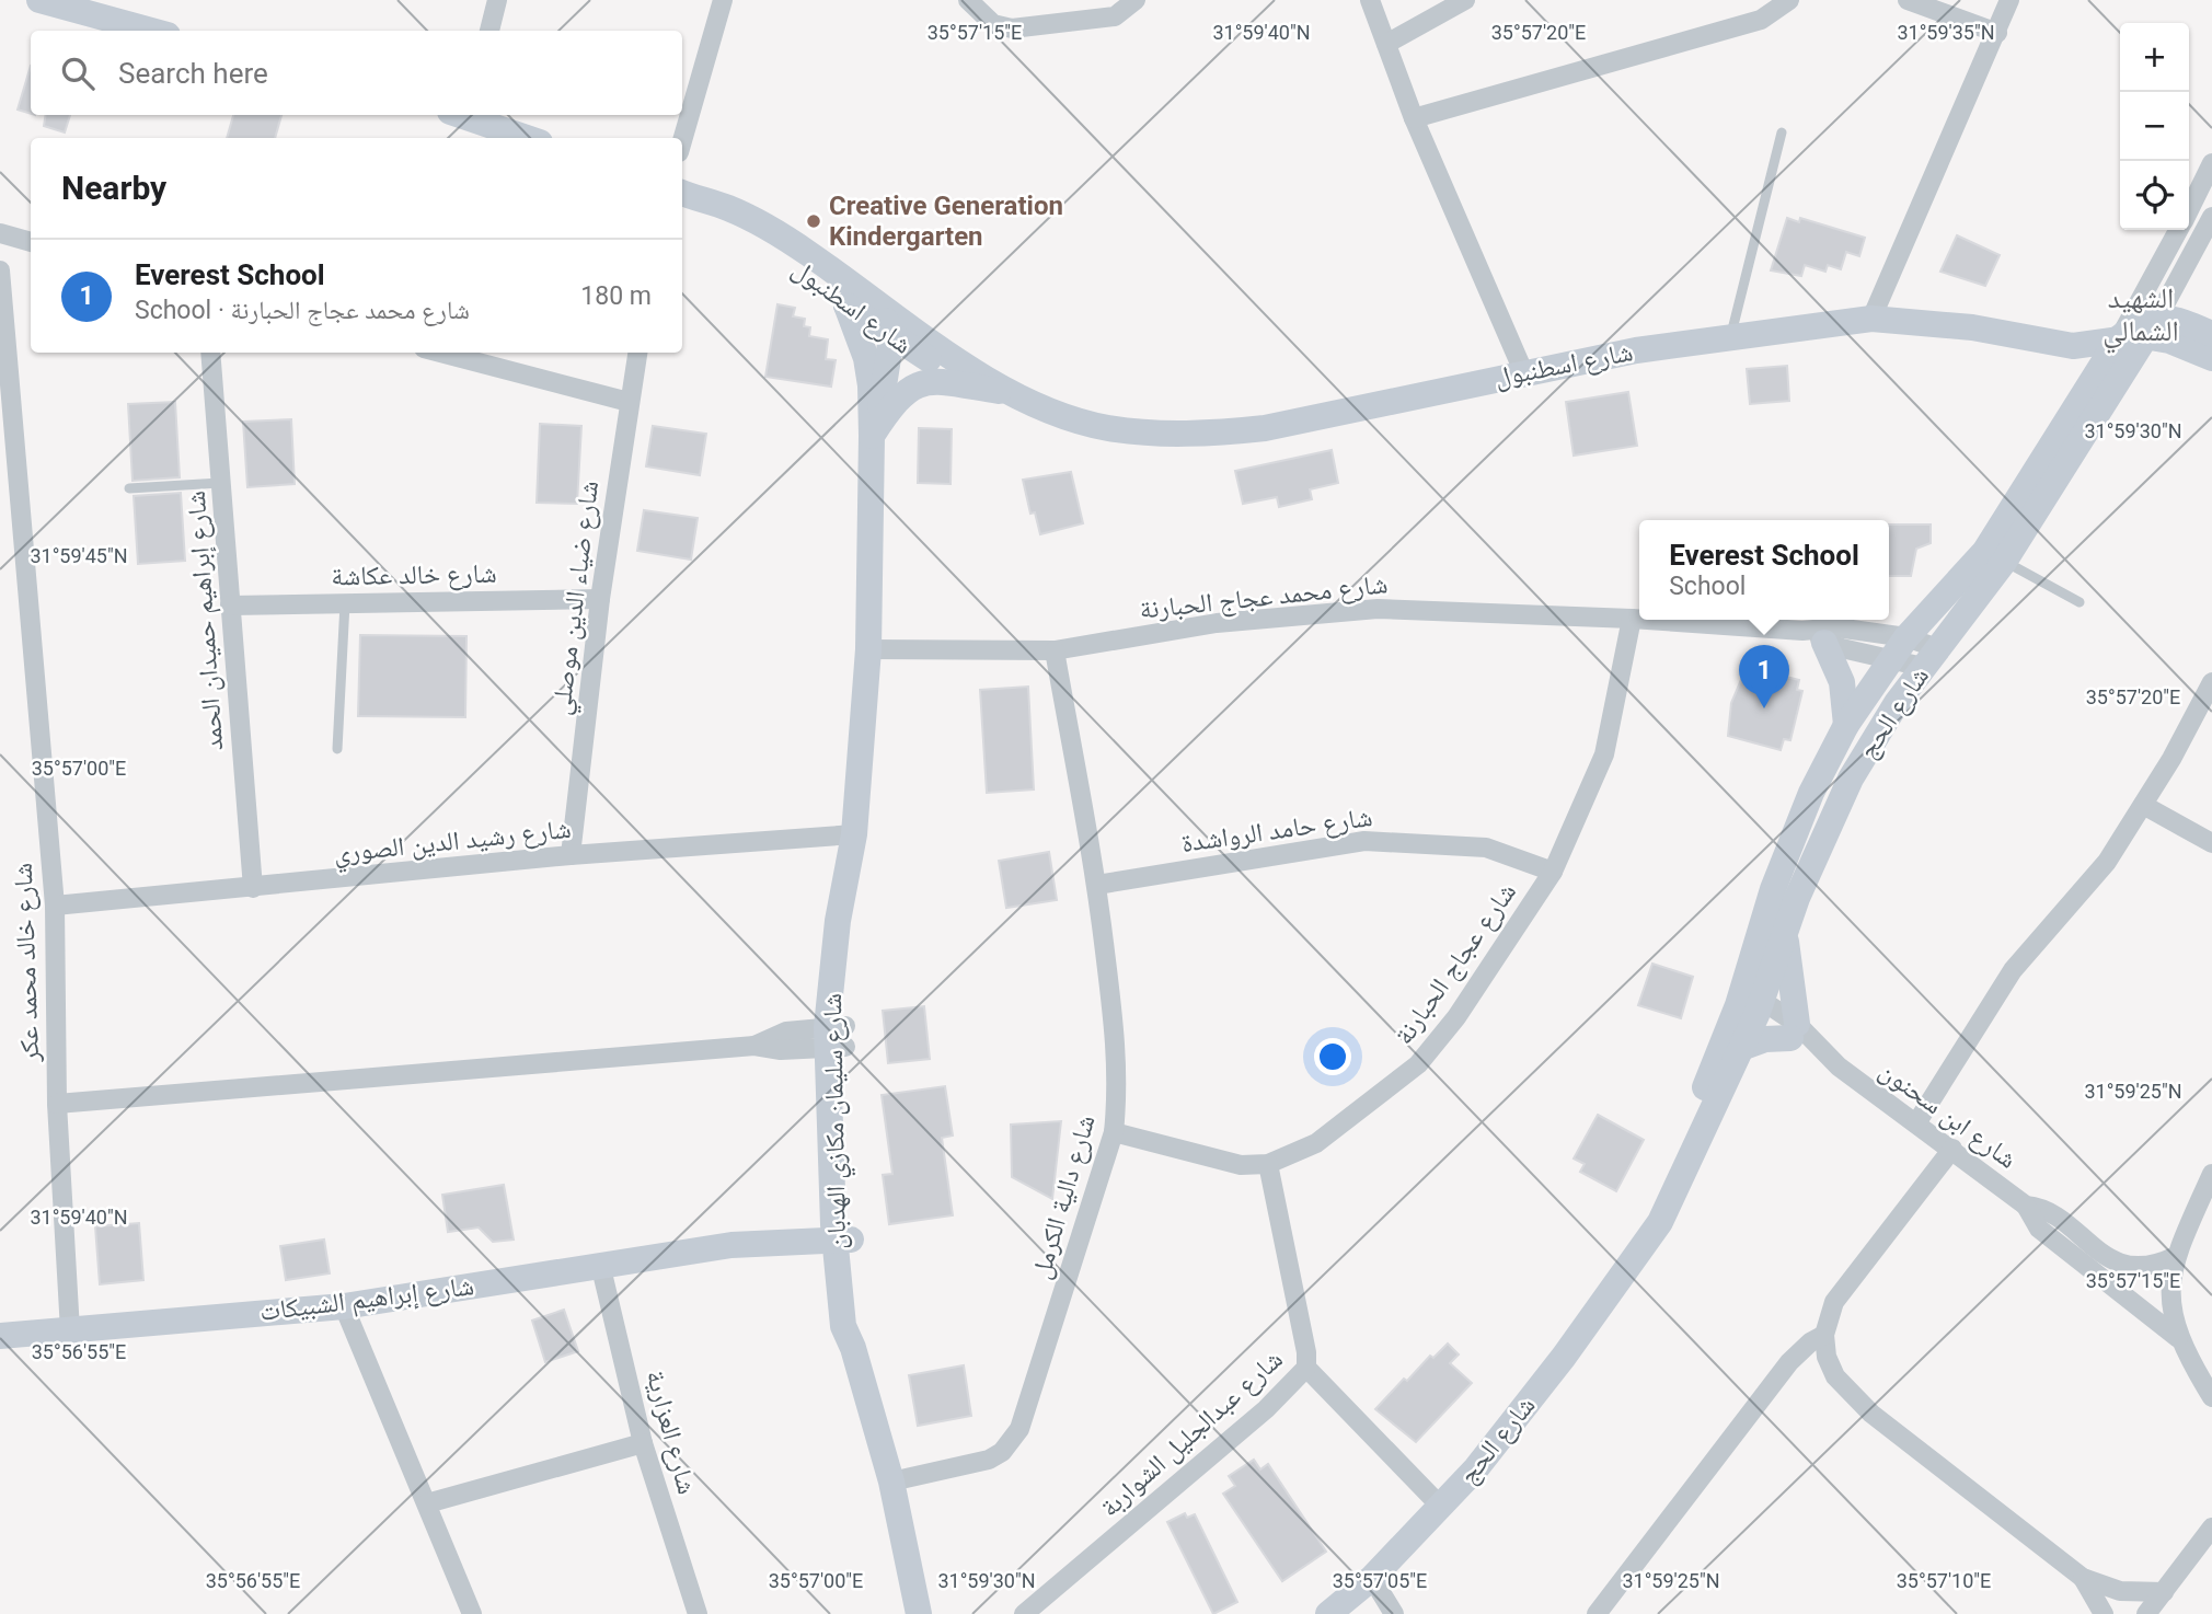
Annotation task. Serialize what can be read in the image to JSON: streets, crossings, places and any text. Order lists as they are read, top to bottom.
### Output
{
  "streets": {
    "street": [
      "شارع اسطنبول",
      "شارع خالد عكاشة",
      "شارع محمد عجاج الحبارنة",
      "شارع ضياء الدين موصلي",
      "شارع إبراهيم حميدان الحمد",
      "شارع الحج",
      "شارع حامد الرواشدة",
      "شارع رشيد الدين الصوري",
      "شارع خالد محمد عكر",
      "شارع عجاج الحبارنة",
      "شارع ابن سحنون",
      "شارع سليمان مكازي الهدبان",
      "شارع دالية الكرمل",
      "شارع إبراهيم الشبيكات",
      "شارع العزارية",
      "شارع عبدالجليل الشواربة"
    ]
  },
  "crossings": [
    ["شارع اسطنبول", "شارع الحج"],
    ["شارع اسطنبول", "شارع سليمان مكازي الهدبان"],
    ["شارع خالد عكاشة", "شارع ضياء الدين موصلي"],
    ["شارع خالد عكاشة", "شارع إبراهيم حميدان الحمد"],
    ["شارع محمد عجاج الحبارنة", "شارع الحج"],
    ["شارع محمد عجاج الحبارنة", "شارع عجاج الحبارنة"],
    ["شارع محمد عجاج الحبارنة", "شارع سليمان مكازي الهدبان"],
    ["شارع محمد عجاج الحبارنة", "شارع دالية الكرمل"],
    ["شارع ضياء الدين موصلي", "شارع رشيد الدين الصوري"],
    ["شارع إبراهيم حميدان الحمد", "شارع رشيد الدين الصوري"],
    ["شارع الحج", "شارع ابن سحنون"],
    ["شارع حامد الرواشدة", "شارع عجاج الحبارنة"],
    ["شارع حامد الرواشدة", "شارع دالية الكرمل"],
    ["شارع رشيد الدين الصوري", "شارع خالد محمد عكر"],
    ["شارع رشيد الدين الصوري", "شارع سليمان مكازي الهدبان"],
    ["شارع خالد محمد عكر", "شارع إبراهيم الشبيكات"],
    ["شارع عجاج الحبارنة", "شارع دالية الكرمل"],
    ["شارع عجاج الحبارنة", "شارع عبدالجليل الشواربة"],
    ["شارع سليمان مكازي الهدبان", "شارع دالية الكرمل"],
    ["شارع سليمان مكازي الهدبان", "شارع إبراهيم الشبيكات"],
    ["شارع إبراهيم الشبيكات", "شارع العزارية"]
  ],
  "districts": ["الشهيد الشمالي"],
  "places": ["Creative Generation Kindergarten"],
  "page": {
    "map_buttons": ["+", "−"],
    "search": "Search here",
    "heading": "Nearby",
    "list": [
      {
        "mark": "1",
        "name": "Everest School",
        "note": "School · شارع محمد عجاج الحبارنة",
        "value": "180 m"
      }
    ],
    "popup": ["Everest School", "School"],
    "pins": "1"
  },
  "coordinates": [
    "31°59'40\"N",
    "31°59'35\"N",
    "35°57'20\"E",
    "35°57'15\"E",
    "31°59'30\"N",
    "31°59'45\"N",
    "35°57'00\"E",
    "31°59'25\"N",
    "35°56'55\"E",
    "35°57'05\"E",
    "35°57'10\"E"
  ]
}
